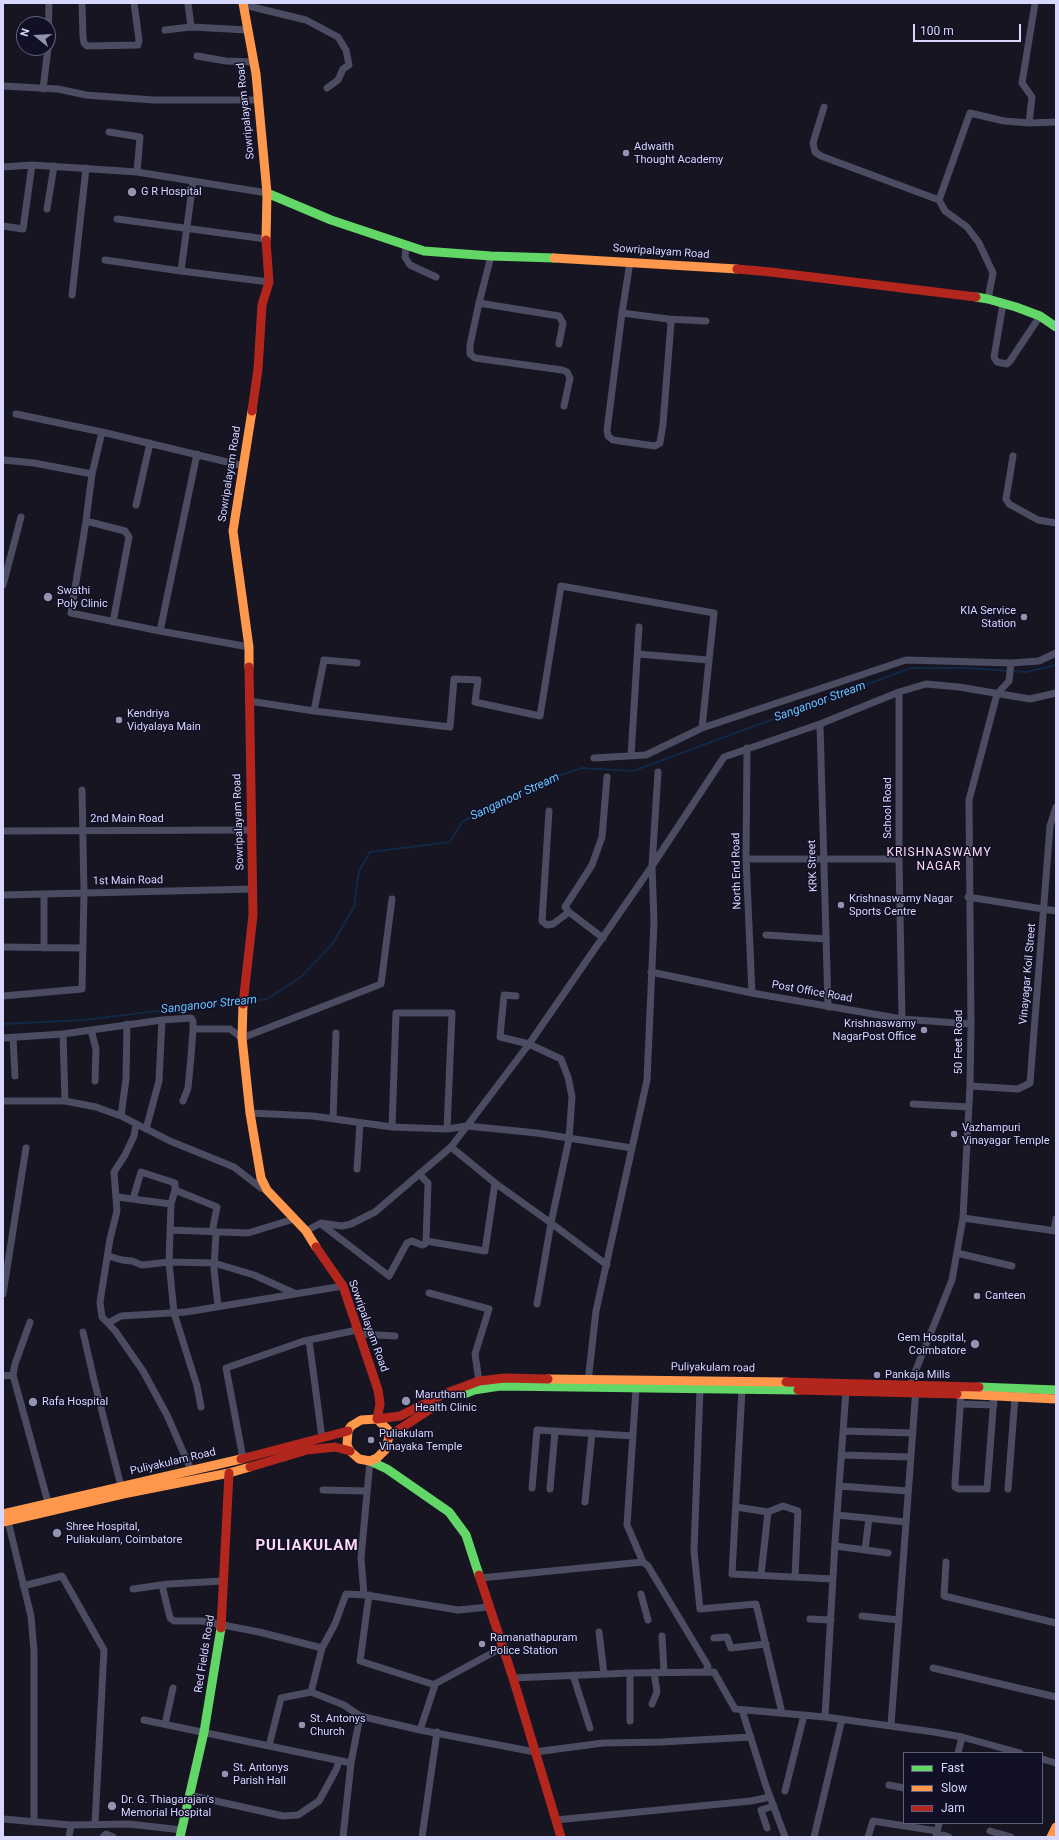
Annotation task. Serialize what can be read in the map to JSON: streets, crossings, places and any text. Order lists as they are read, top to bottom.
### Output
{
  "streets": {
    "street": [
      "Sowripalayam Road",
      "School Road",
      "2nd Main Road",
      "KRK Street",
      "North End Road",
      "1st Main Road",
      "Vinayagar Koil Street",
      "Post Office Road",
      "50 Feet Road",
      "Puliyakulam road",
      "Puliyakulam Road",
      "Red Fields Road"
    ]
  },
  "crossings": [
    ["Sowripalayam Road", "2nd Main Road"],
    ["Sowripalayam Road", "1st Main Road"],
    ["Sowripalayam Road", "Puliyakulam road"],
    ["Sowripalayam Road", "Puliyakulam Road"],
    ["School Road", "Post Office Road"],
    ["KRK Street", "Post Office Road"],
    ["North End Road", "Post Office Road"],
    ["Vinayagar Koil Street", "50 Feet Road"],
    ["Post Office Road", "50 Feet Road"],
    ["50 Feet Road", "Puliyakulam road"],
    ["Puliyakulam road", "Puliyakulam Road"],
    ["Puliyakulam Road", "Red Fields Road"]
  ],
  "districts": ["KRISHNASWAMY NAGAR", "PULIAKULAM"],
  "water": ["Sanganoor Stream"],
  "places": [
    "Adwaith Thought Academy",
    "G R Hospital",
    "Swathi Poly Clinic",
    "KIA Service Station",
    "Kendriya Vidyalaya Main",
    "Krishnaswamy Nagar Sports Centre",
    "Krishnaswamy NagarPost Office",
    "Vazhampuri Vinayagar Temple",
    "Canteen",
    "Gem Hospital, Coimbatore",
    "Pankaja Mills",
    "Marutham Health Clinic",
    "Rafa Hospital",
    "Puliakulam Vinayaka Temple",
    "Shree Hospital, Puliakulam, Coimbatore",
    "Ramanathapuram Police Station",
    "St. Antonys Church",
    "St. Antonys Parish Hall",
    "Dr. G. Thiagarajan's Memorial Hospital"
  ],
  "legend": ["Fast", "Slow", "Jam"],
  "scale_bar": "100 m",
  "north": "left"
}
